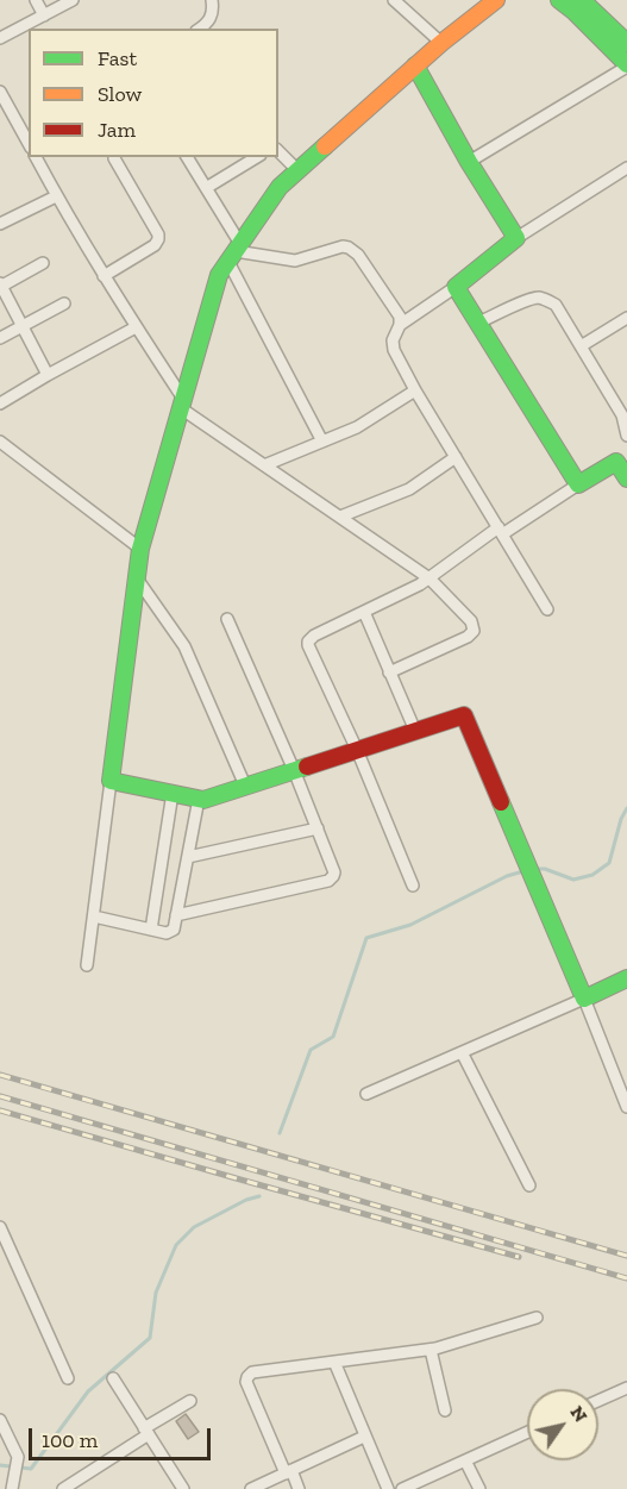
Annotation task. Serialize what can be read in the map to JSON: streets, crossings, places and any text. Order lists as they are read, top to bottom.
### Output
{
  "legend": ["Fast", "Slow", "Jam"],
  "scale_bar": "100 m",
  "north": "top right"
}
